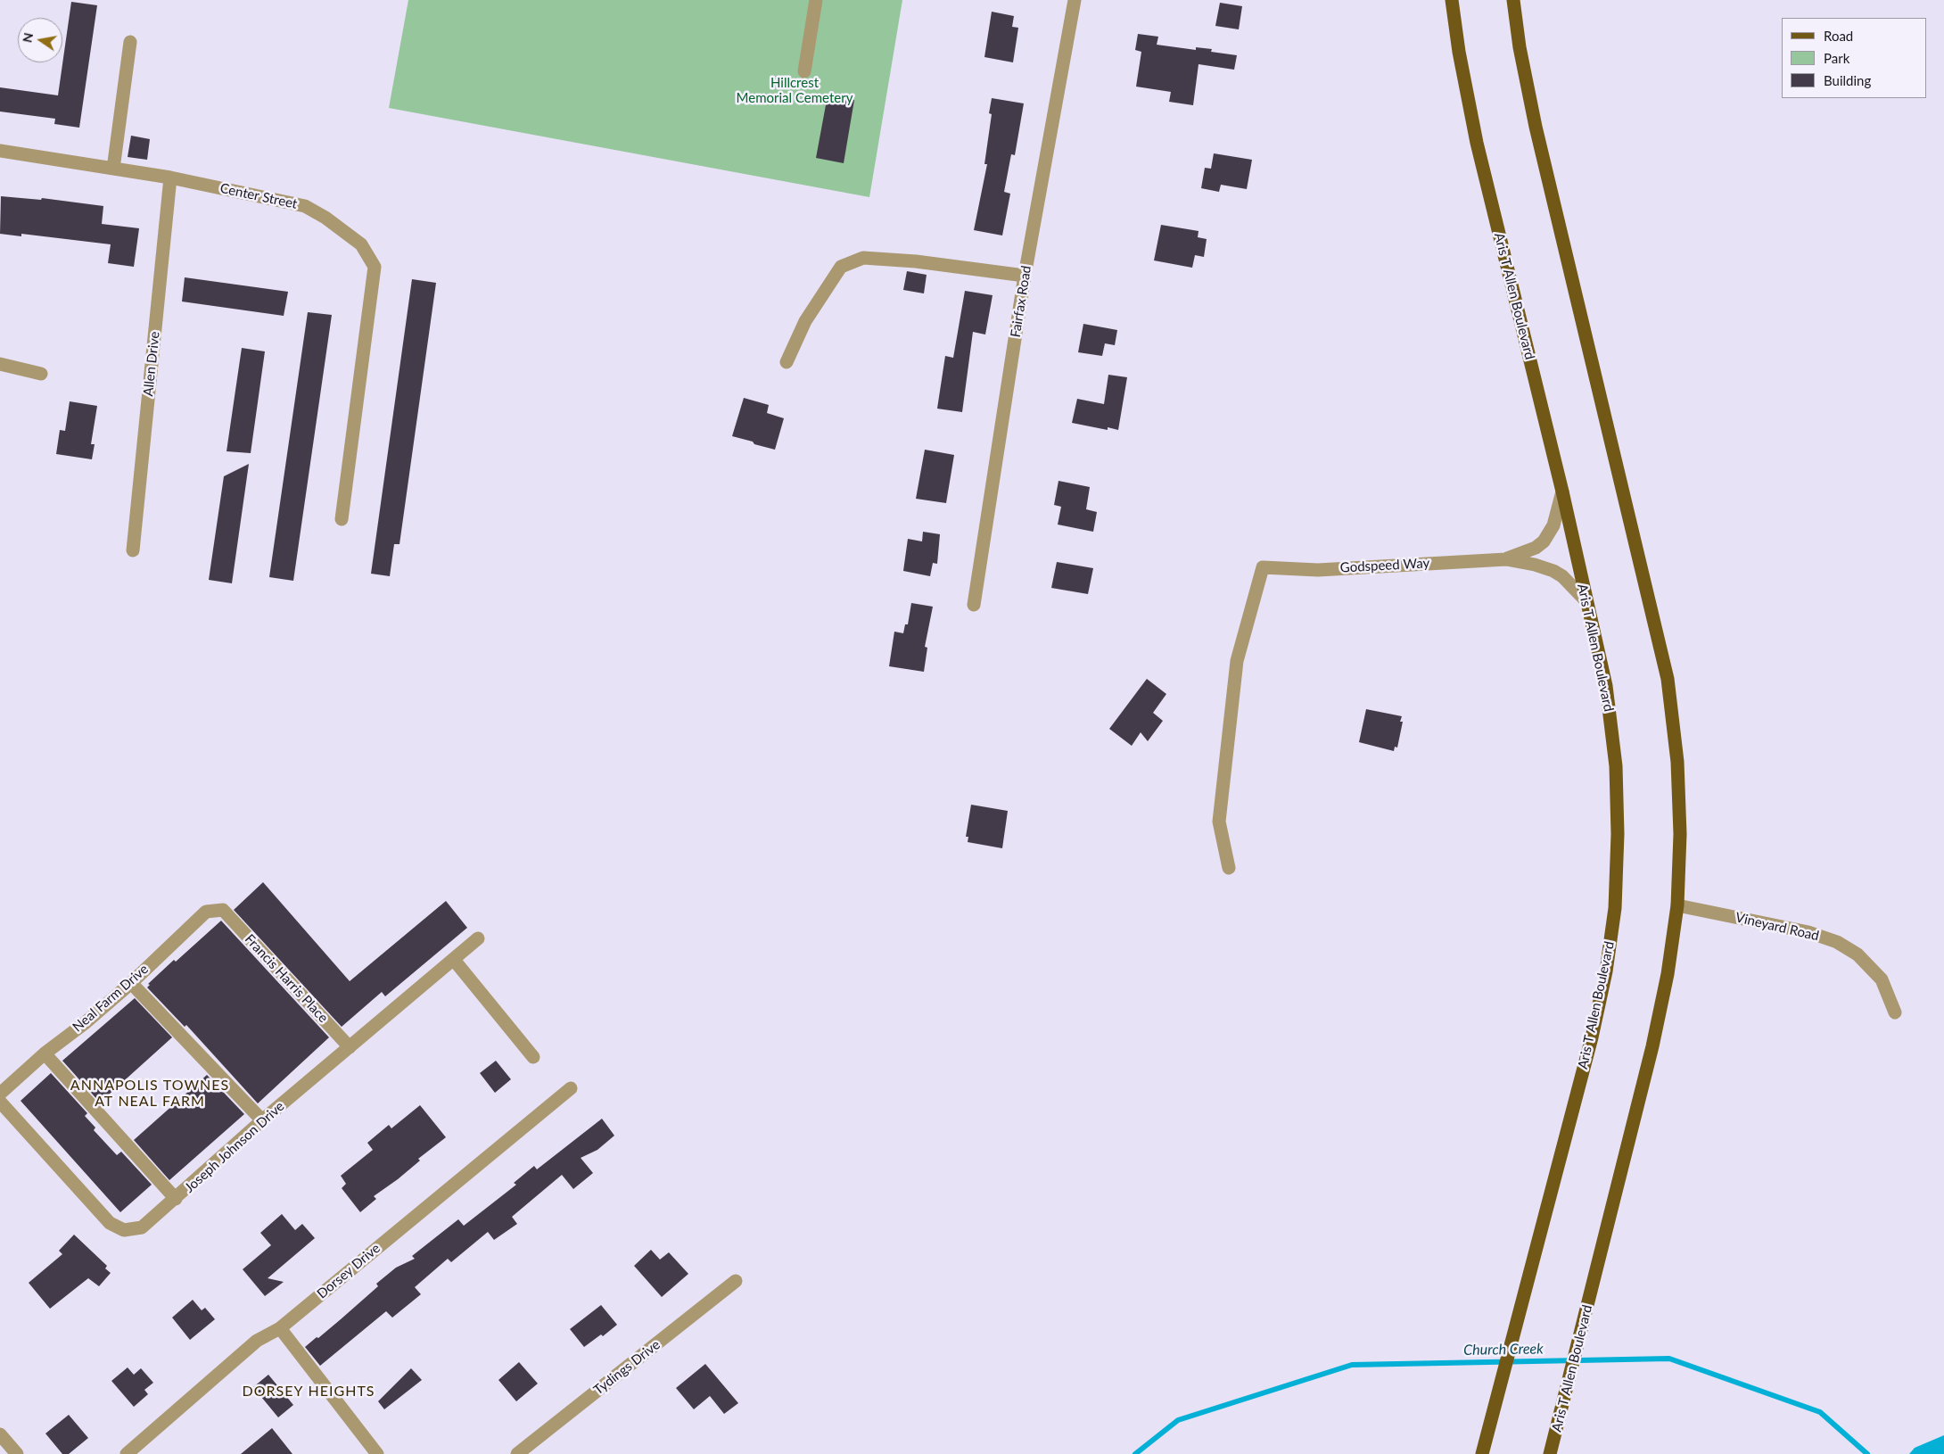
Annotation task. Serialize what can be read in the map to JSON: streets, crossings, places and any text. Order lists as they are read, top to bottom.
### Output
{
  "streets": {
    "main road": ["Aris T Allen Boulevard"],
    "street": [
      "Center Street",
      "Fairfax Road",
      "Allen Drive",
      "Godspeed Way",
      "Vineyard Road",
      "Francis Harris Place",
      "Neal Farm Drive",
      "Joseph Johnson Drive",
      "Dorsey Drive",
      "Tydings Drive"
    ]
  },
  "crossings": [
    ["Center Street", "Allen Drive"],
    ["Aris T Allen Boulevard", "Godspeed Way"],
    ["Aris T Allen Boulevard", "Vineyard Road"],
    ["Francis Harris Place", "Neal Farm Drive"],
    ["Francis Harris Place", "Joseph Johnson Drive"]
  ],
  "districts": ["ANNAPOLIS TOWNES AT NEAL FARM", "DORSEY HEIGHTS"],
  "water": ["Church Creek"],
  "parks": ["Hillcrest Memorial Cemetery"],
  "legend": ["Road", "Park", "Building"],
  "north": "left"
}
